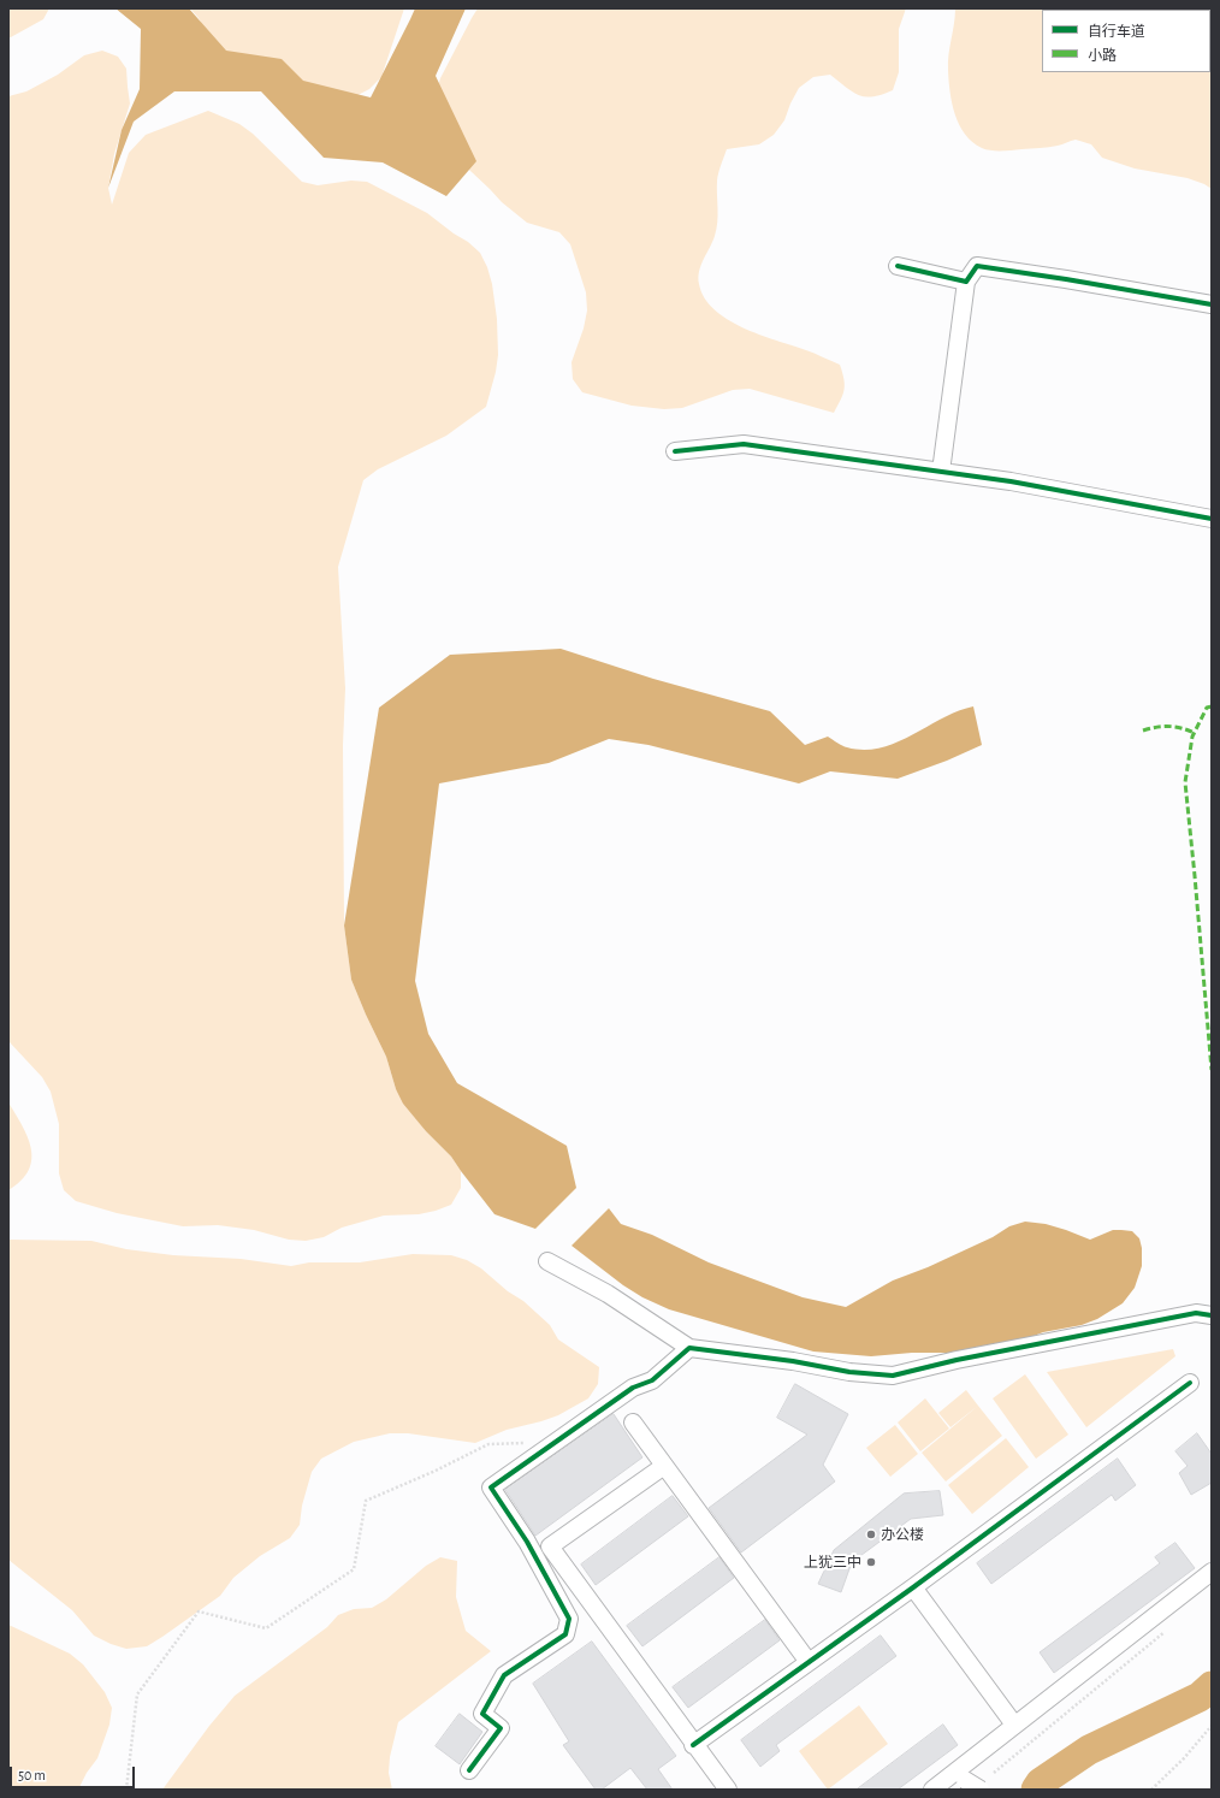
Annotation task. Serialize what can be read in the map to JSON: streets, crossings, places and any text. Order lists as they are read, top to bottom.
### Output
{
  "places": ["办公楼", "上犹三中"],
  "legend": ["自行车道", "小路"],
  "scale_bar": "50 m"
}
